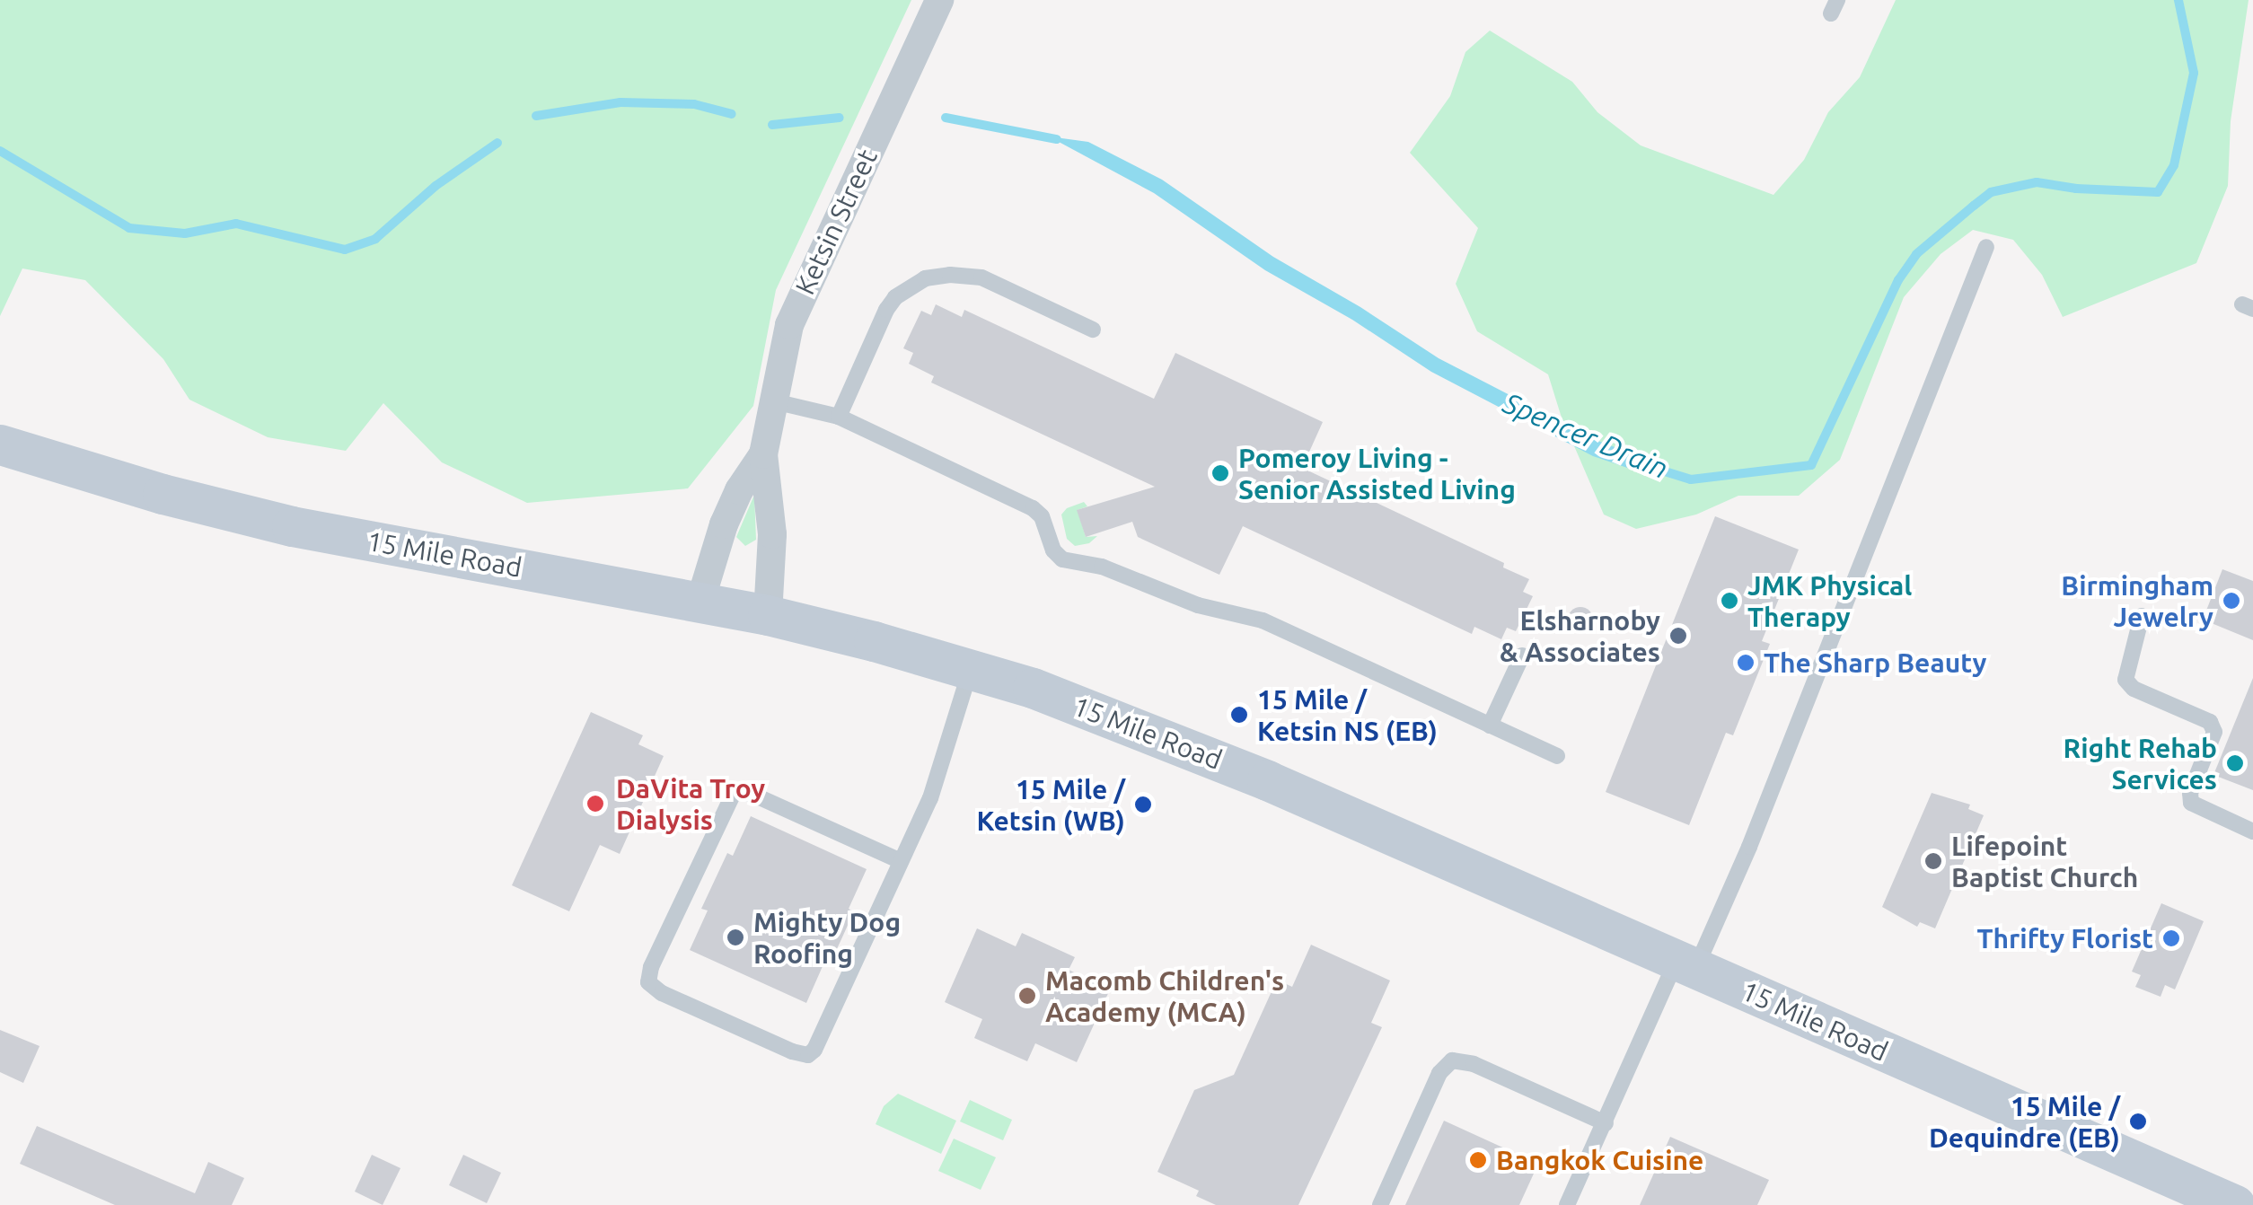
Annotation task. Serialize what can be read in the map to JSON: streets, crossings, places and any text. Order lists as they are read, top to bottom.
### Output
{
  "streets": {
    "main road": ["15 Mile Road"],
    "street": ["Ketsin Street"]
  },
  "crossings": [
    ["Ketsin Street", "15 Mile Road"]
  ],
  "water": ["Spencer Drain"],
  "places": [
    "Pomeroy Living - Senior Assisted Living",
    "JMK Physical Therapy",
    "Birmingham Jewelry",
    "Elsharnoby & Associates",
    "The Sharp Beauty",
    "15 Mile / Ketsin NS (EB)",
    "Right Rehab Services",
    "DaVita Troy Dialysis",
    "15 Mile / Ketsin (WB)",
    "Lifepoint Baptist Church",
    "Mighty Dog Roofing",
    "Thrifty Florist",
    "Macomb Children's Academy (MCA)",
    "15 Mile / Dequindre (EB)",
    "Bangkok Cuisine"
  ]
}
